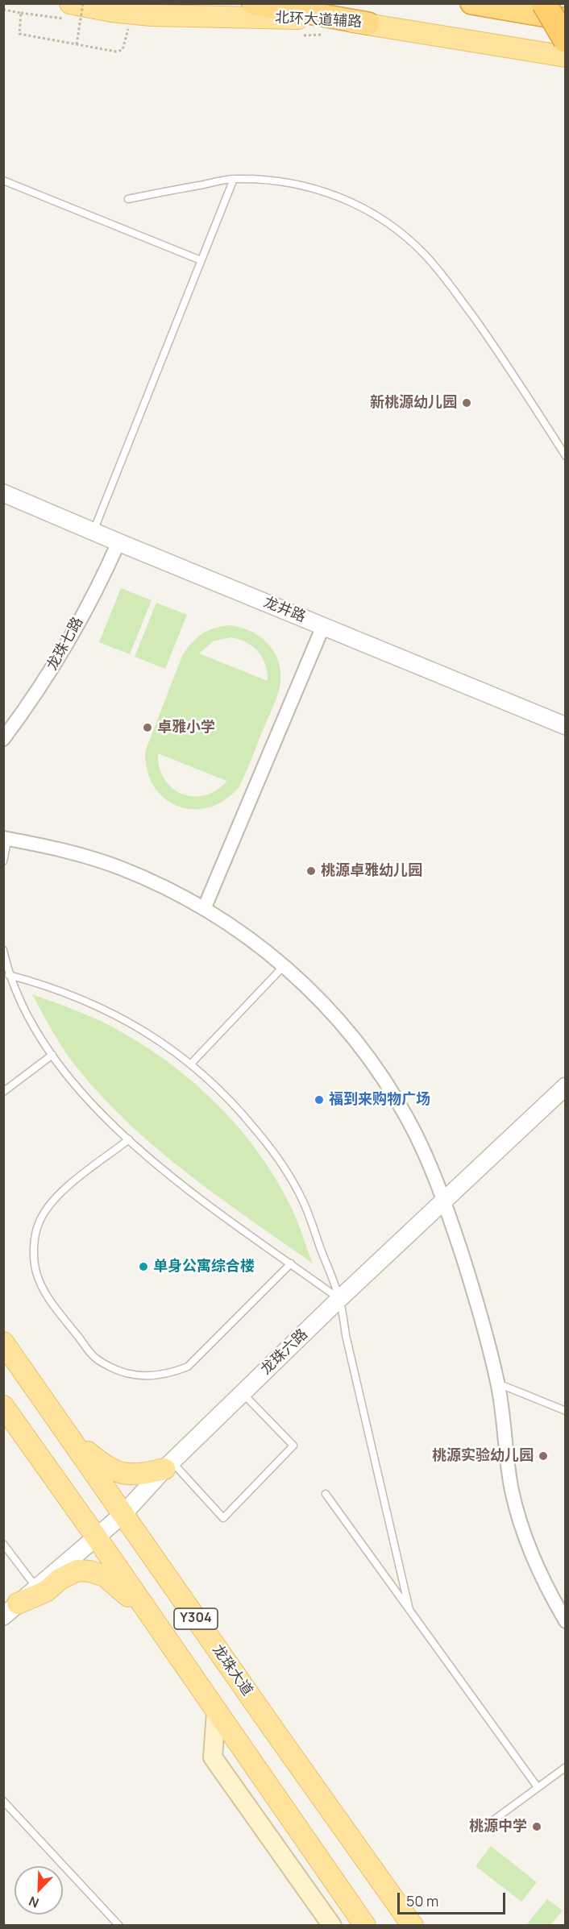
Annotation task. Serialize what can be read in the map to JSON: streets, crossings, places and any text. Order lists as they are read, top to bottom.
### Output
{
  "streets": {
    "main road": ["北环大道辅路", "Y304", "龙珠大道"],
    "street": ["龙井路", "龙珠七路", "龙珠六路"]
  },
  "crossings": [
    ["龙井路", "龙珠七路"],
    ["龙珠六路", "龙珠大道"]
  ],
  "places": [
    "新桃源幼儿园",
    "卓雅小学",
    "桃源卓雅幼儿园",
    "福到来购物广场",
    "单身公寓综合楼",
    "桃源实验幼儿园",
    "桃源中学"
  ],
  "scale_bar": "50 m",
  "north": "bottom left"
}
